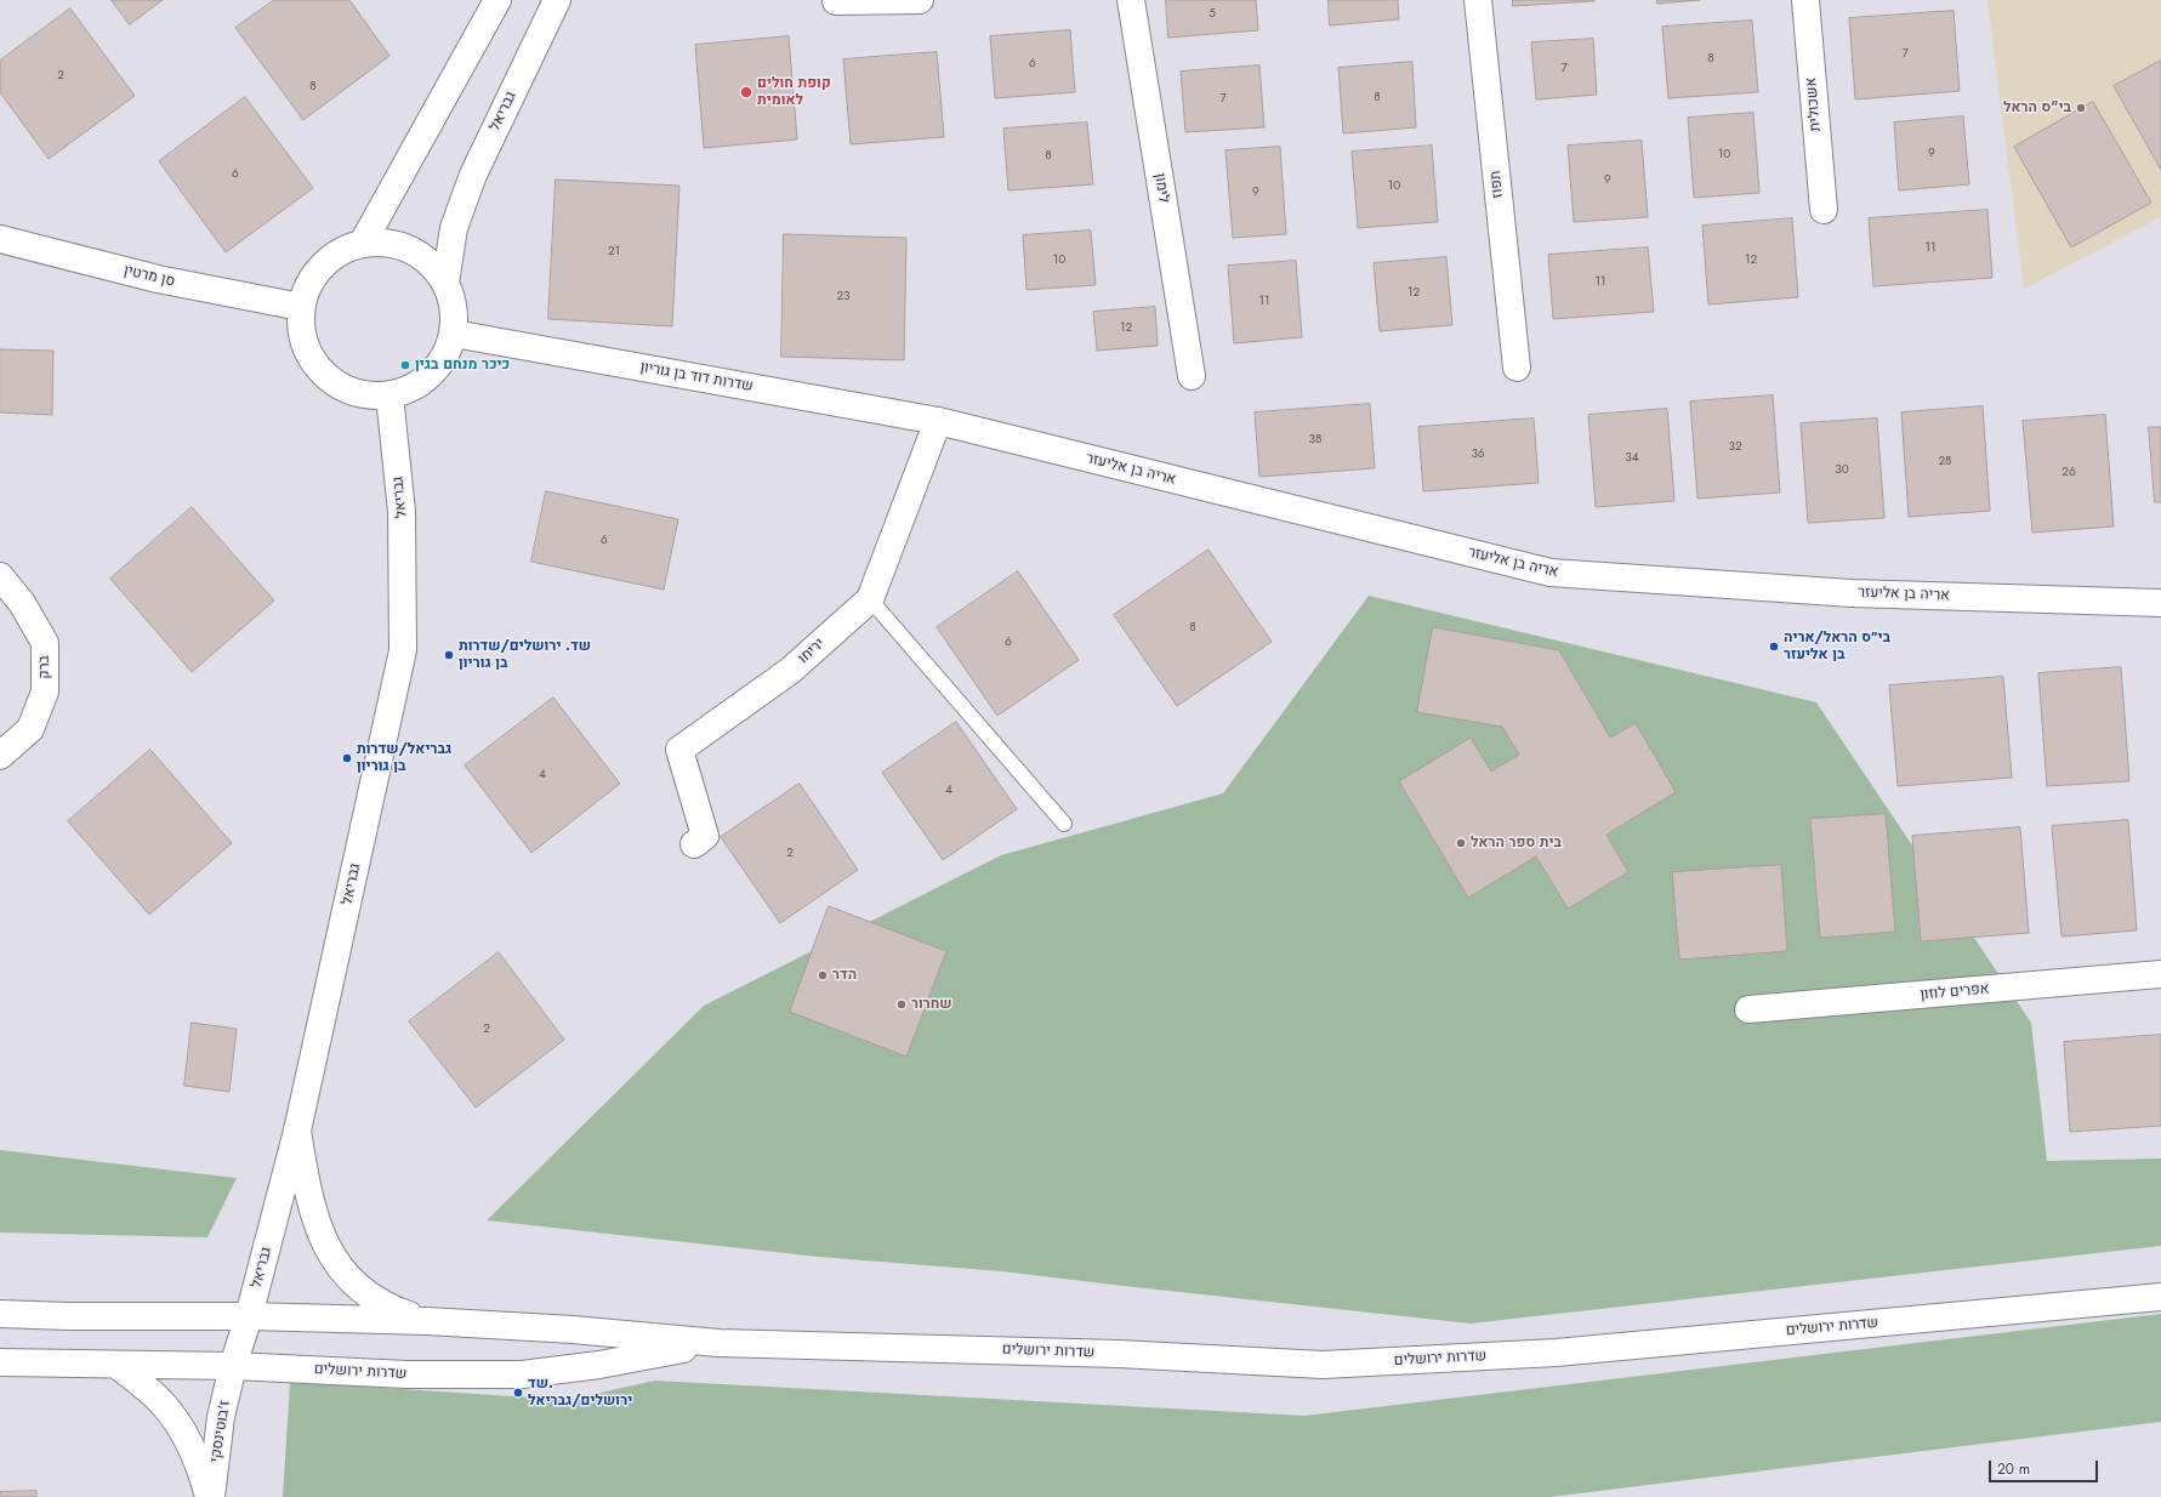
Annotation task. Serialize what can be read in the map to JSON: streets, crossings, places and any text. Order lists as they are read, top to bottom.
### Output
{
  "streets": {
    "street": [
      "אשכולית",
      "גבריאל",
      "תפוז",
      "לימון",
      "סן מרטין",
      "שדרות דוד בן גוריון",
      "אריה בן אליעזר",
      "יריחו",
      "ברק",
      "אפרים לוזון",
      "שדרות ירושלים",
      "ז'בוטינסקי"
    ]
  },
  "crossings": [
    ["גבריאל", "סן מרטין"],
    ["גבריאל", "שדרות דוד בן גוריון"],
    ["גבריאל", "שדרות ירושלים"],
    ["גבריאל", "ז'בוטינסקי"],
    ["סן מרטין", "שדרות דוד בן גוריון"],
    ["שדרות דוד בן גוריון", "אריה בן אליעזר"],
    ["שדרות דוד בן גוריון", "יריחו"],
    ["אריה בן אליעזר", "יריחו"],
    ["שדרות ירושלים", "ז'בוטינסקי"]
  ],
  "places": [
    "קופת חולים לאומית",
    "בי\"ס הראל",
    "כיכר מנחם בגין",
    "בי״ס הראל/אריה בן אליעזר",
    "שד. ירושלים/שדרות בן גוריון",
    "גבריאל/שדרות בן גוריון",
    "בית ספר הראל",
    "הדר",
    "שחרור",
    "שד. ירושלים/גבריאל"
  ],
  "house_numbers": [
    "5",
    "7",
    "8",
    "6",
    "7",
    "2",
    "8",
    "8",
    "7",
    "9",
    "10",
    "8",
    "6",
    "9",
    "10",
    "9",
    "11",
    "21",
    "10",
    "12",
    "11",
    "12",
    "23",
    "11",
    "12",
    "38",
    "32",
    "36",
    "34",
    "28",
    "30",
    "26",
    "6",
    "8",
    "6",
    "4",
    "4",
    "2",
    "2"
  ],
  "scale_bar": "20 m"
}
